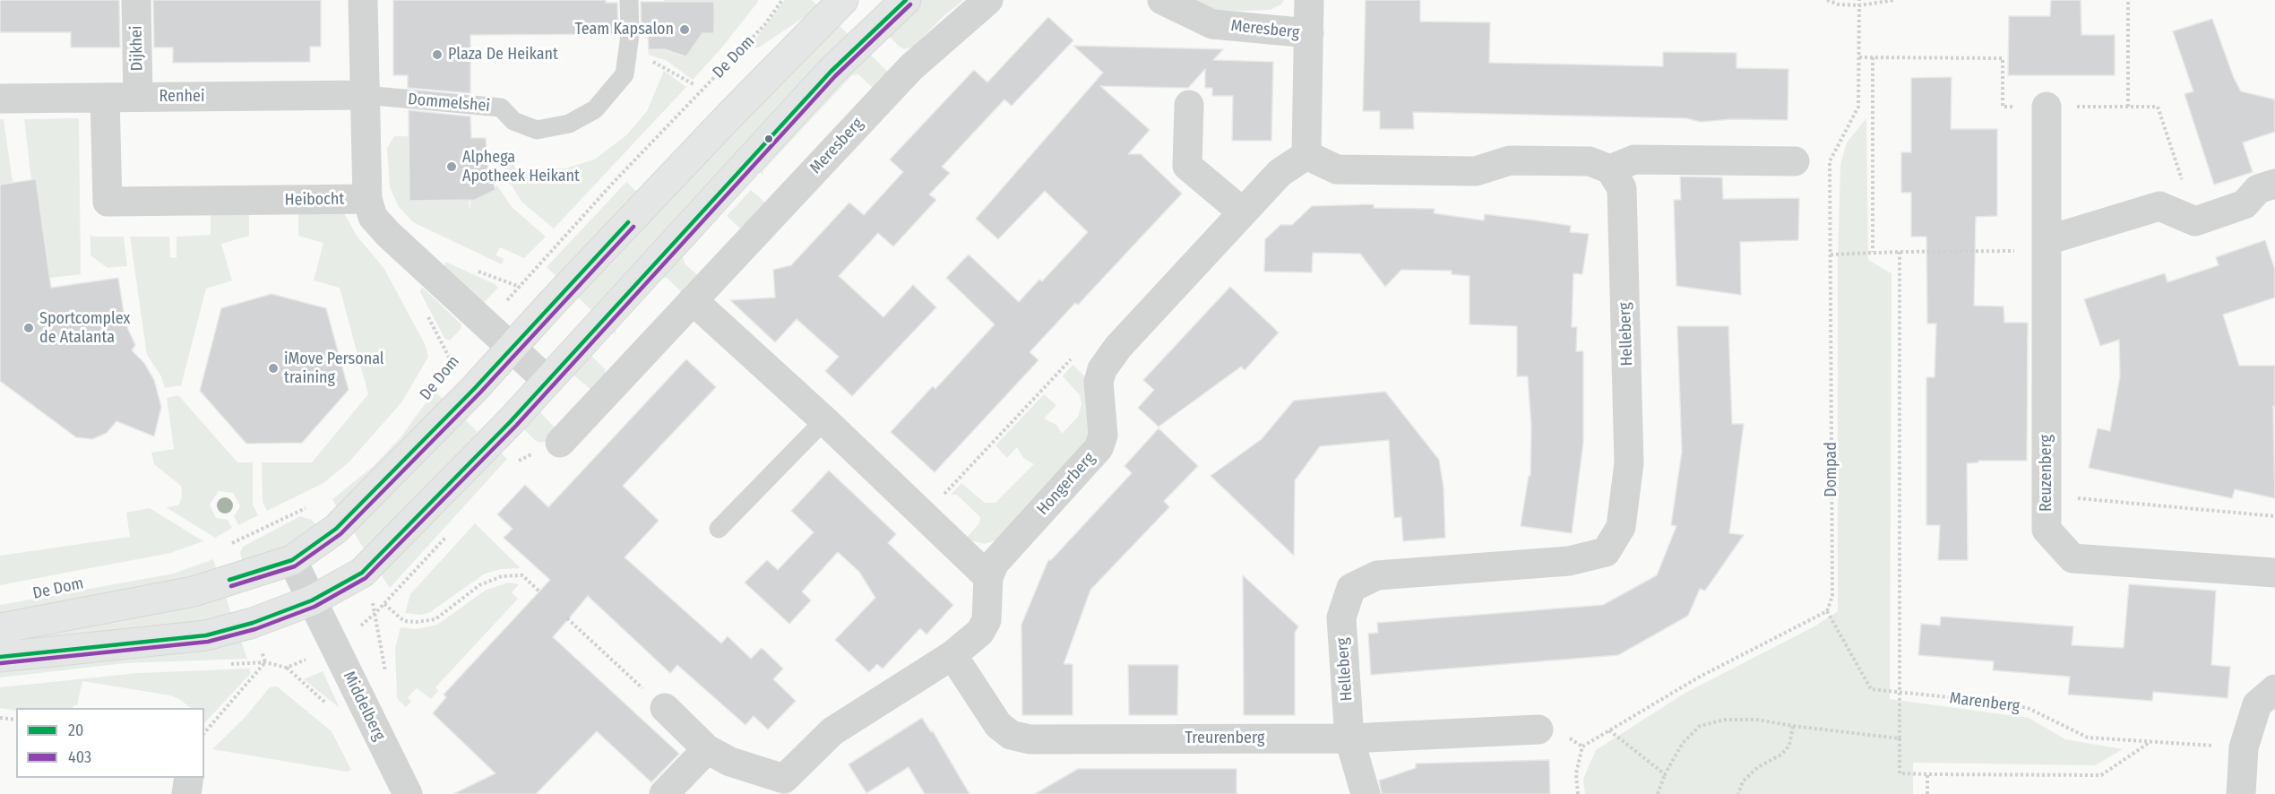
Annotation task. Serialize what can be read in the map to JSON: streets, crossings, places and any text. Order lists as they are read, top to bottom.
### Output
{
  "streets": {
    "street": [
      "Meresberg",
      "Dijkhei",
      "De Dom",
      "Renhei",
      "Heibocht",
      "Helleberg",
      "Reuzenberg",
      "Hongerberg",
      "Middelberg",
      "Treurenberg"
    ],
    "lane": ["Dommelshei"],
    "path": ["Dompad", "Marenberg"]
  },
  "crossings": [
    ["Dijkhei", "Renhei"],
    ["De Dom", "Heibocht"],
    ["Renhei", "Dommelshei"],
    ["Renhei", "Heibocht"],
    ["Helleberg", "Treurenberg"],
    ["Dompad", "Marenberg"],
    ["Hongerberg", "Treurenberg"]
  ],
  "places": [
    "Team Kapsalon",
    "Plaza De Heikant",
    "Alphega Apotheek Heikant",
    "Sportcomplex de Atalanta",
    "iMove Personal training"
  ],
  "lines": ["transit line 20", "transit line 403"],
  "legend": ["20", "403"]
}
